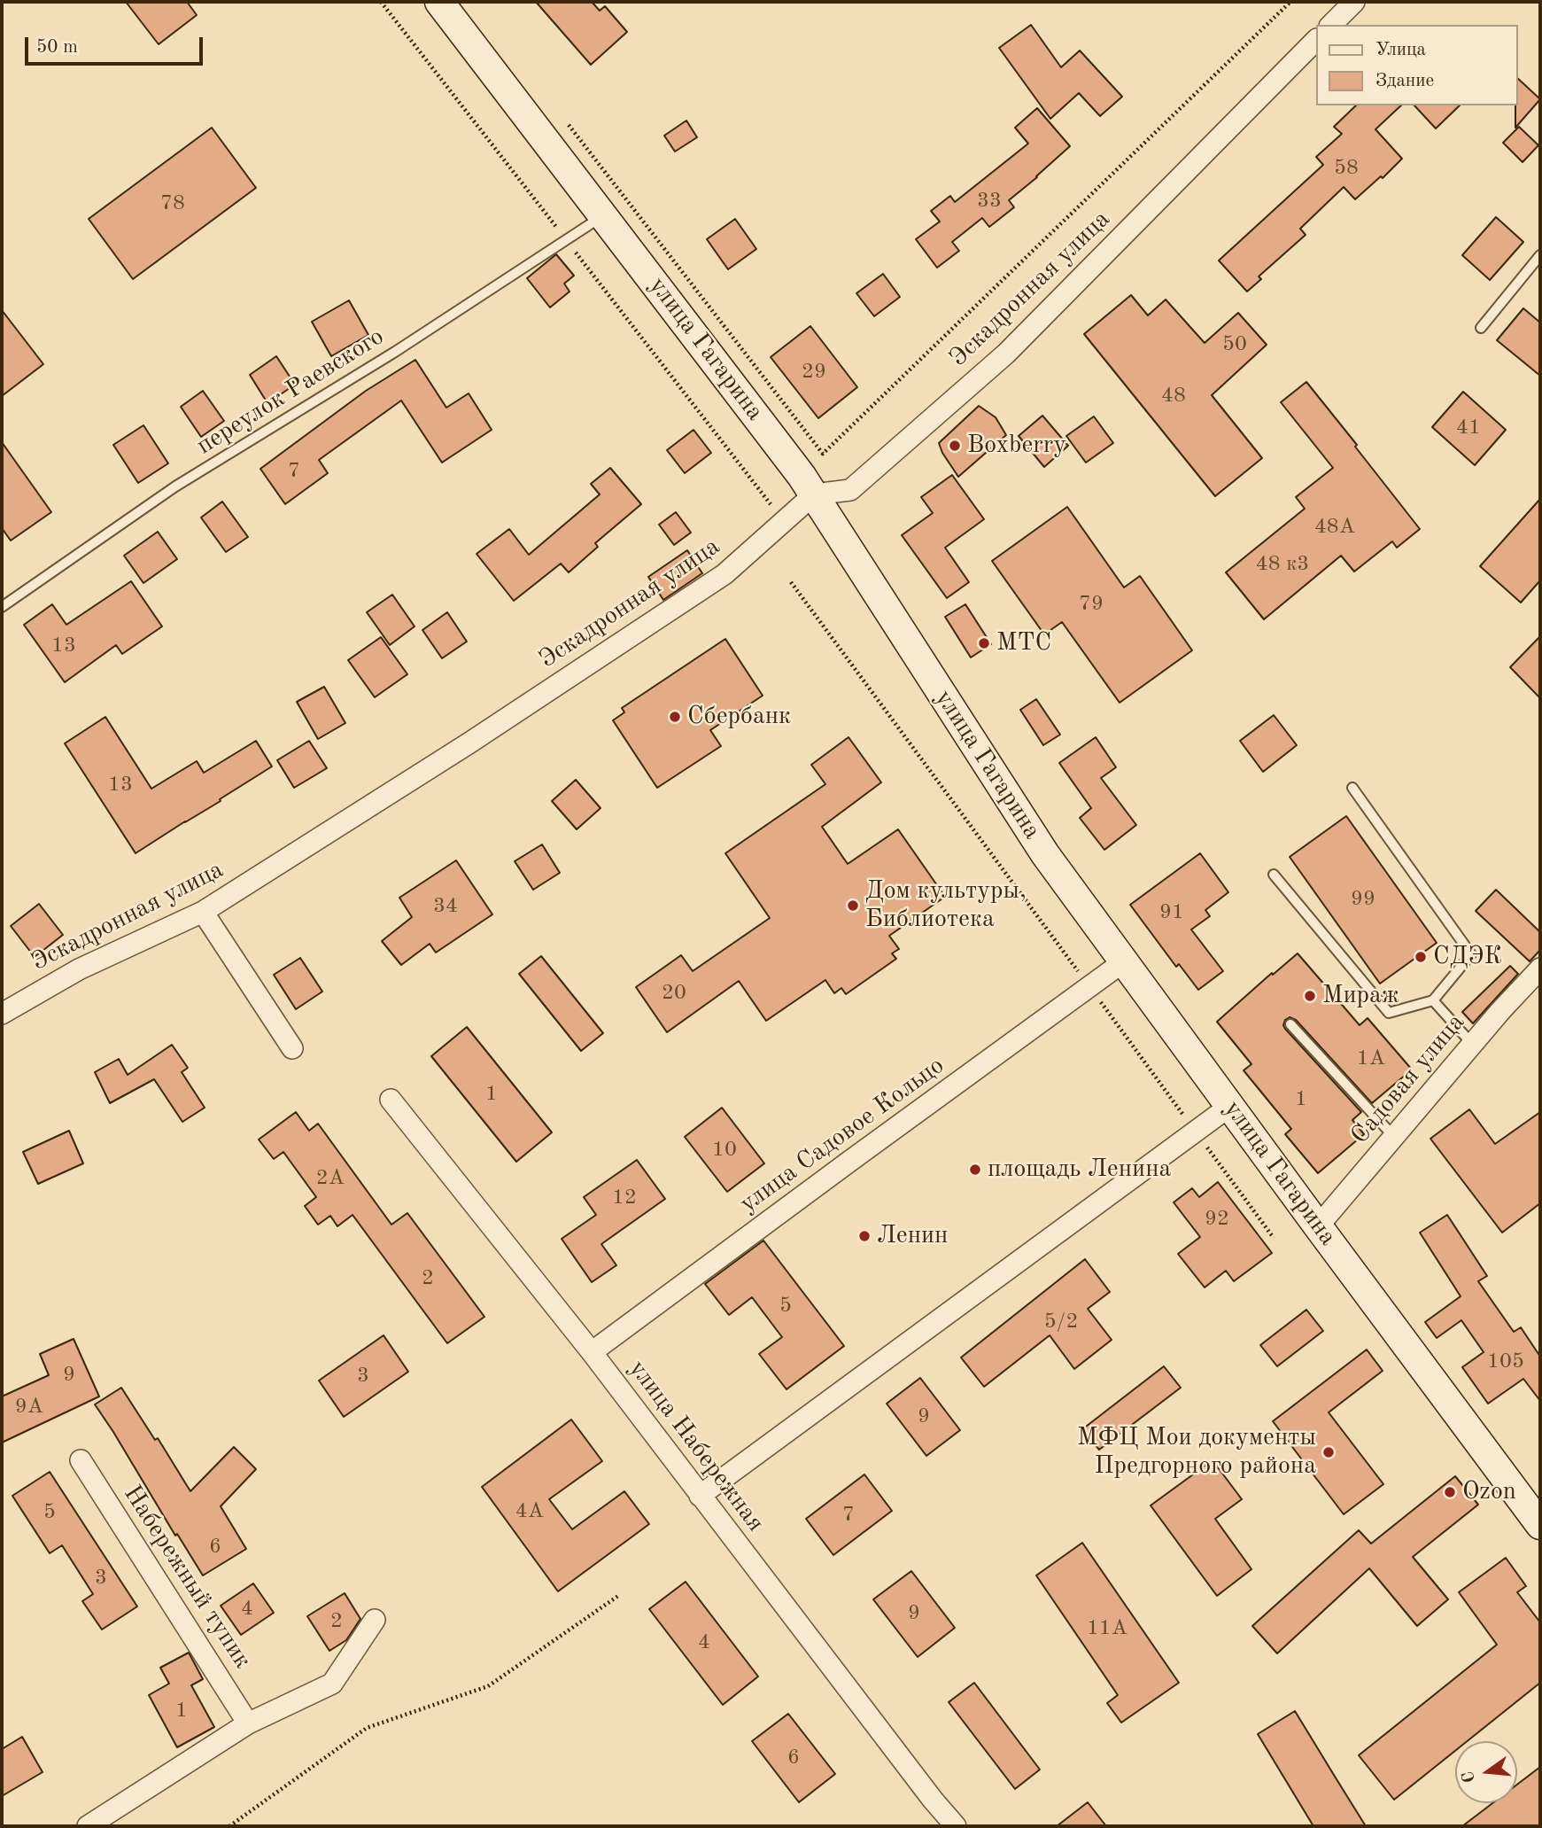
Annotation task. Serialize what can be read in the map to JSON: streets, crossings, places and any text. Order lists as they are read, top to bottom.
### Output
{
  "streets": {
    "street": [
      "Эскадронная улица",
      "улица Гагарина",
      "Садовая улица",
      "улица Садовое Кольцо",
      "улица Набережная",
      "Набережный тупик"
    ],
    "lane": ["переулок Раевского"]
  },
  "crossings": [
    ["Эскадронная улица", "улица Гагарина"],
    ["улица Гагарина", "переулок Раевского"],
    ["улица Гагарина", "Садовая улица"],
    ["улица Гагарина", "улица Садовое Кольцо"],
    ["улица Садовое Кольцо", "улица Набережная"]
  ],
  "places": [
    "Boxberry",
    "МТС",
    "Сбербанк",
    "Дом культуры, Библиотека",
    "СДЭК",
    "Мираж",
    "площадь Ленина",
    "Ленин",
    "МФЦ Мои документы Предгорного района",
    "Ozon"
  ],
  "house_numbers": [
    "58",
    "33",
    "78",
    "50",
    "29",
    "48",
    "41",
    "7",
    "48А",
    "48 к3",
    "79",
    "13",
    "13",
    "99",
    "34",
    "91",
    "20",
    "1А",
    "1",
    "1",
    "10",
    "2А",
    "12",
    "92",
    "2",
    "5",
    "5/2",
    "105",
    "9",
    "3",
    "9А",
    "9",
    "4А",
    "5",
    "7",
    "6",
    "3",
    "4",
    "9",
    "2",
    "11А",
    "4",
    "1",
    "6"
  ],
  "legend": ["Улица", "Здание"],
  "scale_bar": "50 m",
  "north": "left"
}
